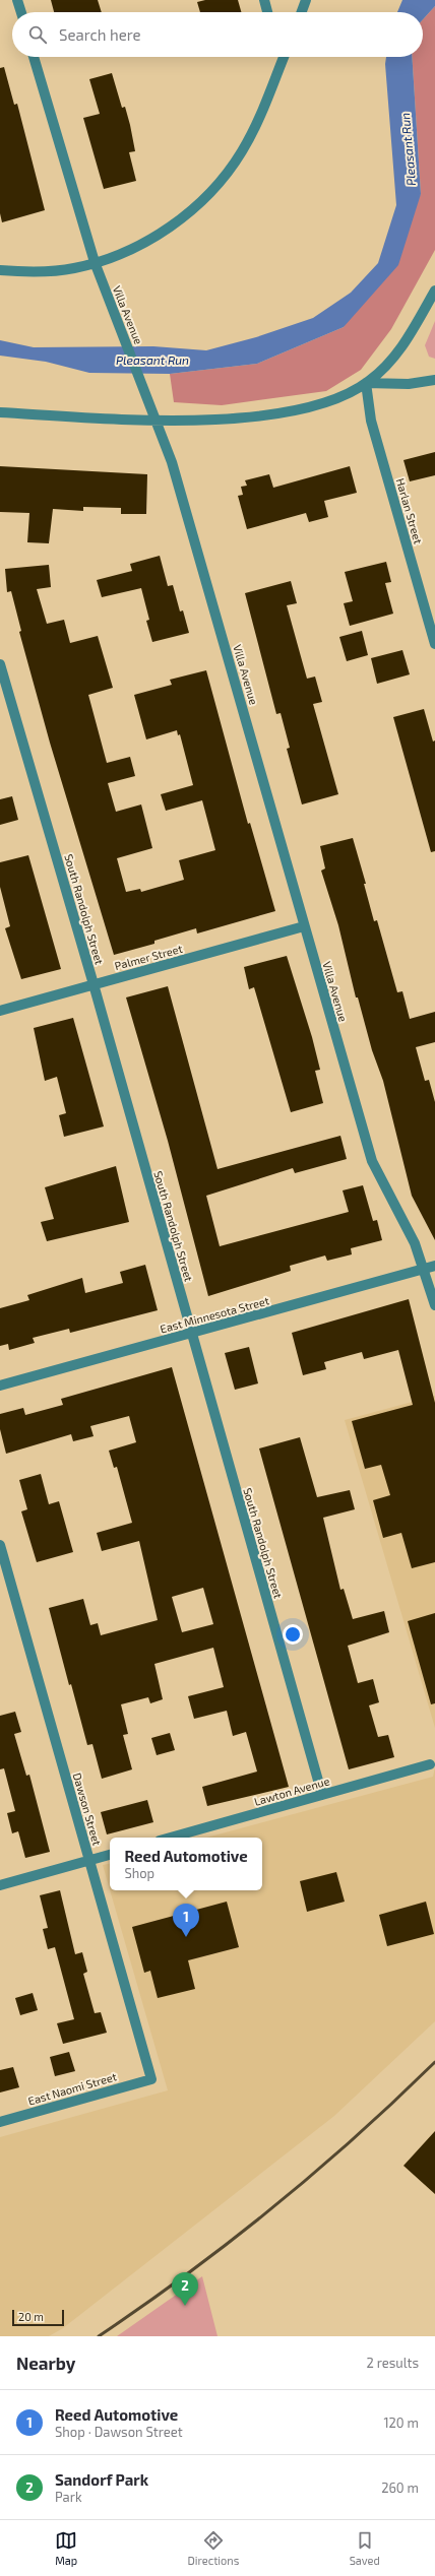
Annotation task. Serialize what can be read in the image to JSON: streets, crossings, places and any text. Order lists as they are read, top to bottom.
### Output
{
  "streets": {
    "street": [
      "Villa Avenue",
      "Harlan Street",
      "South Randolph Street",
      "Palmer Street",
      "East Minnesota Street",
      "Lawton Avenue",
      "Dawson Street",
      "East Naomi Street"
    ]
  },
  "crossings": [
    ["Villa Avenue", "Palmer Street"],
    ["Villa Avenue", "East Minnesota Street"],
    ["South Randolph Street", "Palmer Street"],
    ["South Randolph Street", "East Minnesota Street"],
    ["South Randolph Street", "Lawton Avenue"],
    ["Dawson Street", "East Naomi Street"]
  ],
  "water": ["Pleasant Run"],
  "scale_bar": "20 m",
  "page": {
    "search": "Search here",
    "popup": ["Reed Automotive", "Shop"],
    "pins": ["1", "2"],
    "scale": "20 m",
    "heading": ["Nearby", "2 results"],
    "list": [
      {
        "mark": "1",
        "name": "Reed Automotive",
        "note": "Shop · Dawson Street",
        "value": "120 m"
      },
      {
        "mark": "2",
        "name": "Sandorf Park",
        "note": "Park",
        "value": "260 m"
      }
    ],
    "nav": ["Map", "Directions", "Saved"]
  }
}
